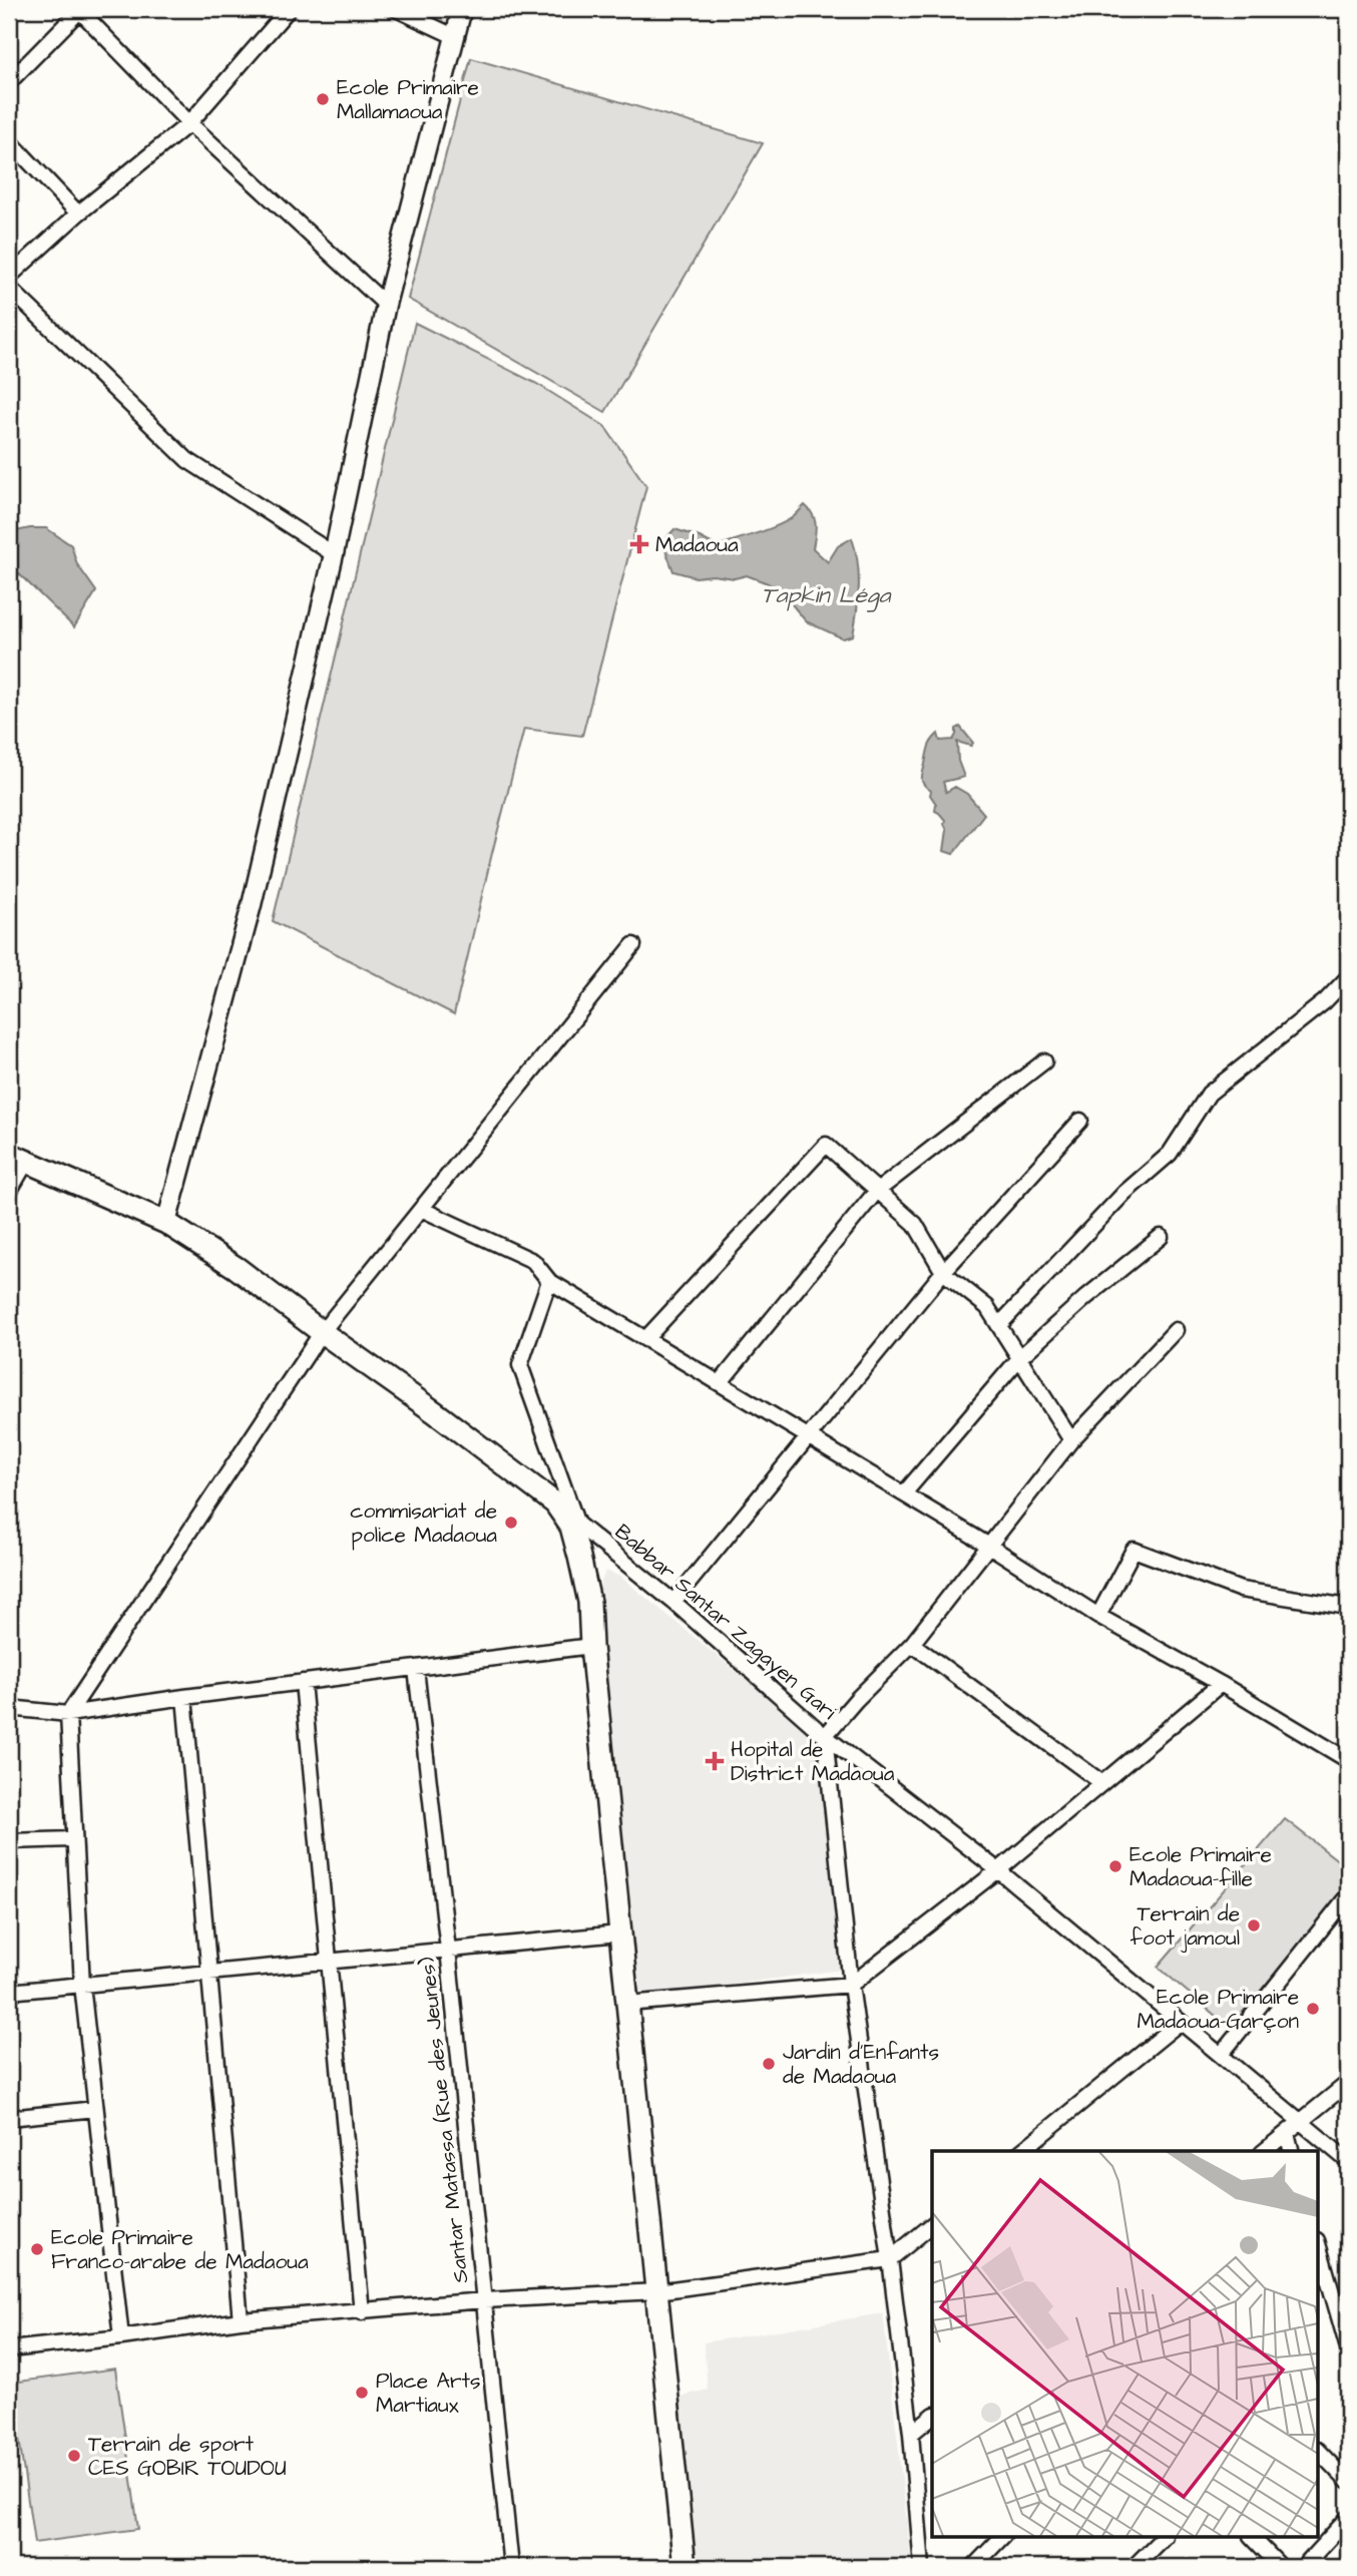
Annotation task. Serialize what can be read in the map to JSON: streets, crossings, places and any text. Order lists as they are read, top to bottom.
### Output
{
  "streets": {
    "street": ["Babbar Santar Zagayen Gari", "Santar Matassa (Rue des Jeunes)"]
  },
  "water": ["Tapkin Léga"],
  "places": {
    "other": [
      "Ecole Primaire Mallamaoua",
      "commisariat de police Madaoua",
      "Ecole Primaire Madaoua-fille",
      "Terrain de foot jamoul",
      "Ecole Primaire Madaoua-Garçon",
      "Jardin d'Enfants de Madaoua",
      "Ecole Primaire Franco-arabe de Madaoua",
      "Place Arts Martiaux",
      "Terrain de sport CES GOBIR TOUDOU"
    ],
    "health": ["Madaoua", "Hopital de District Madaoua"]
  }
}
